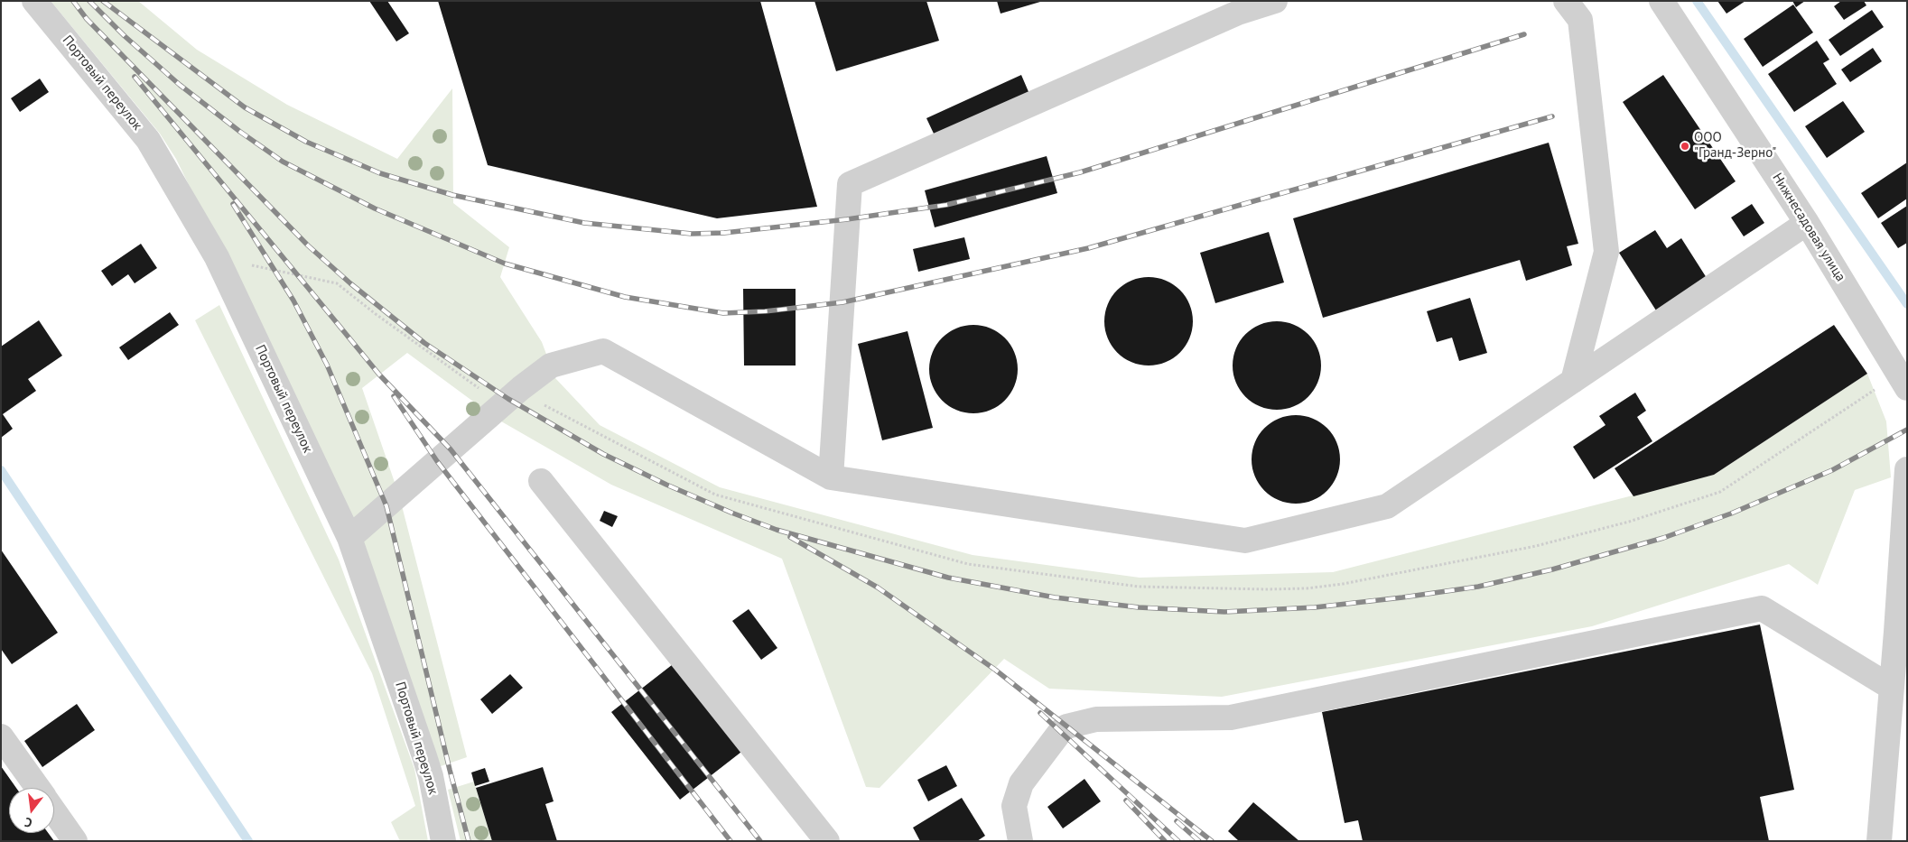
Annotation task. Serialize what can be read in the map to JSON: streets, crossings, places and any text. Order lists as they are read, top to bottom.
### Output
{
  "streets": {
    "street": ["Портовый переулок", "Нижнесадовая улица"]
  },
  "places": ["ООО \"Гранд-Зерно\""],
  "north": "bottom"
}
